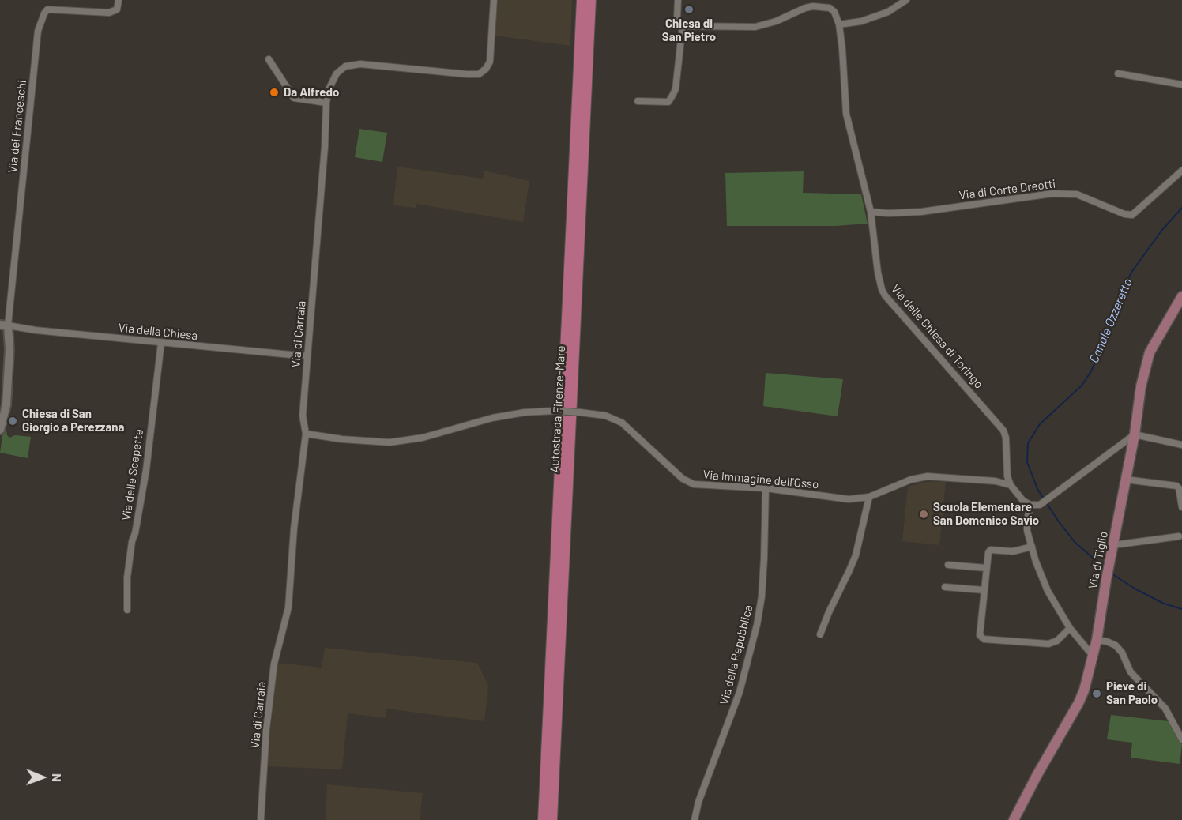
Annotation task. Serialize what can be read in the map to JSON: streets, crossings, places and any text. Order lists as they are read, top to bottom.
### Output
{
  "streets": {
    "highway": ["Autostrada Firenze-Mare"],
    "main road": ["Via di Tiglio"],
    "street": [
      "Via dei Franceschi",
      "Via di Corte Dreotti",
      "Via della Chiesa",
      "Via di Carraia",
      "Via delle Chiesa di Toringo",
      "Via delle Scepette",
      "Via Immagine dell'Osso",
      "Via della Repubblica"
    ]
  },
  "crossings": [
    ["Via dei Franceschi", "Via della Chiesa"],
    ["Via di Corte Dreotti", "Via delle Chiesa di Toringo"],
    ["Via della Chiesa", "Via di Carraia"],
    ["Via della Chiesa", "Via delle Scepette"],
    ["Via di Carraia", "Via Immagine dell'Osso"],
    ["Via delle Chiesa di Toringo", "Via Immagine dell'Osso"],
    ["Via Immagine dell'Osso", "Via della Repubblica"]
  ],
  "water": ["Canale Ozzeretto"],
  "places": [
    "Chiesa di San Pietro",
    "Da Alfredo",
    "Chiesa di San Giorgio a Perezzana",
    "Scuola Elementare San Domenico Savio",
    "Pieve di San Paolo"
  ],
  "north": "right"
}
